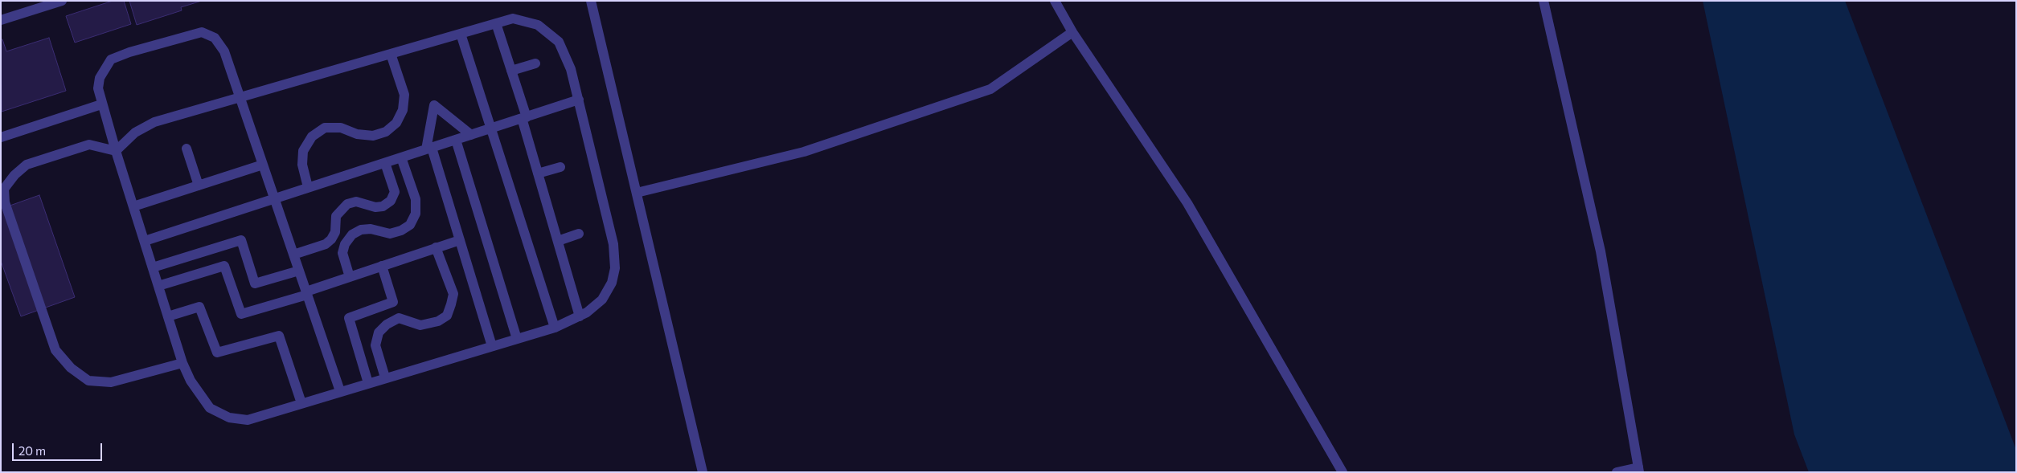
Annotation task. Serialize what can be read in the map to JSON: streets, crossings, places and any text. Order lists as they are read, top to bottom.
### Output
{
  "scale_bar": "20 m"
}
